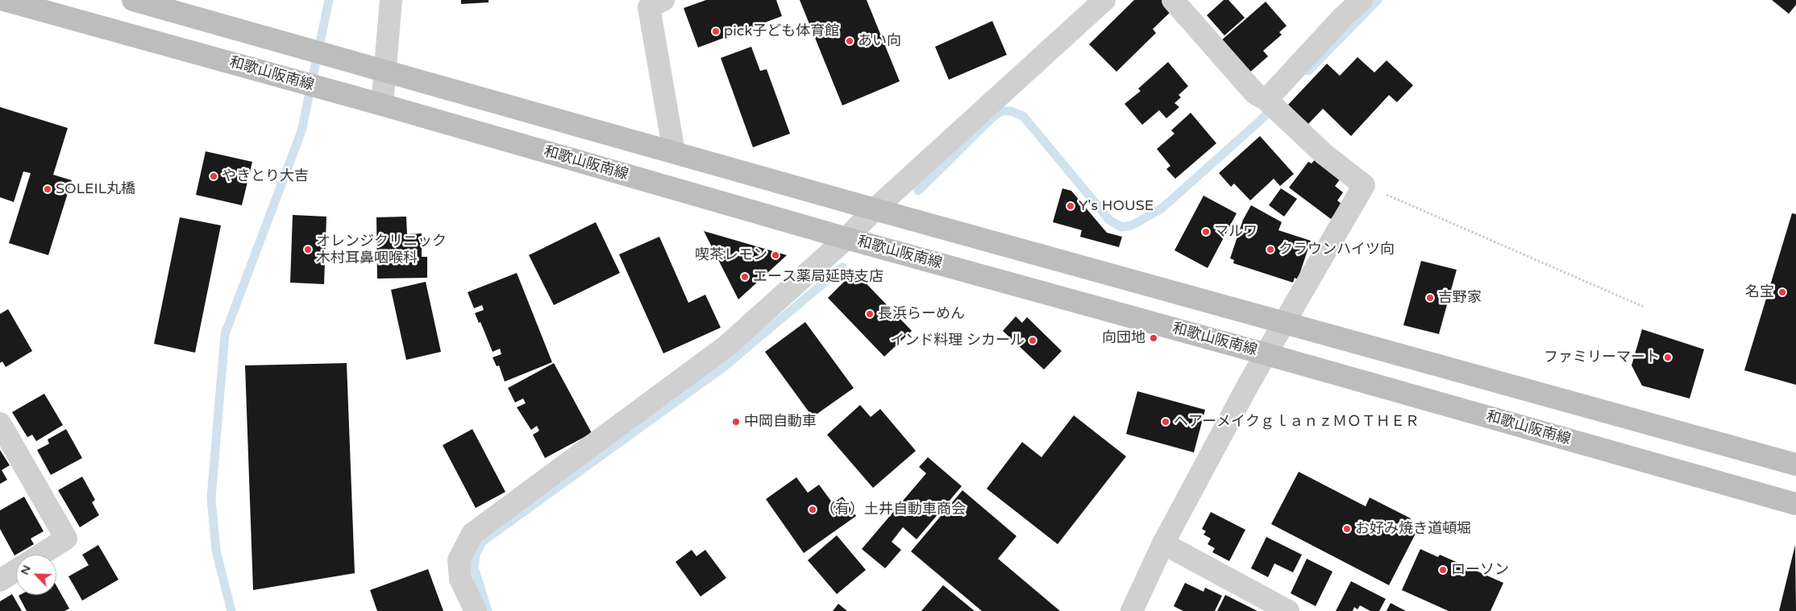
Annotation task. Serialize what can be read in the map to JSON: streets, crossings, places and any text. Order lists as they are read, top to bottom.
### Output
{
  "streets": {
    "main road": ["和歌山阪南線"]
  },
  "places": [
    "pick子ども体育館",
    "あい向",
    "やきとり大吉",
    "SOLEIL丸橋",
    "Y's HOUSE",
    "マルワ",
    "オレンジクリニック 木村耳鼻咽喉科",
    "クラウンハイツ向",
    "喫茶レモン",
    "エース薬局延時支店",
    "名宝",
    "吉野家",
    "長浜らーめん",
    "向団地",
    "インド料理 シカール",
    "ファミリーマート",
    "中岡自動車",
    "ヘアーメイクｇｌａｎｚＭＯＴＨＥＲ",
    "（有）土井自動車商会",
    "お好み焼き道頓堀",
    "ローソン"
  ],
  "north": "top left"
}
